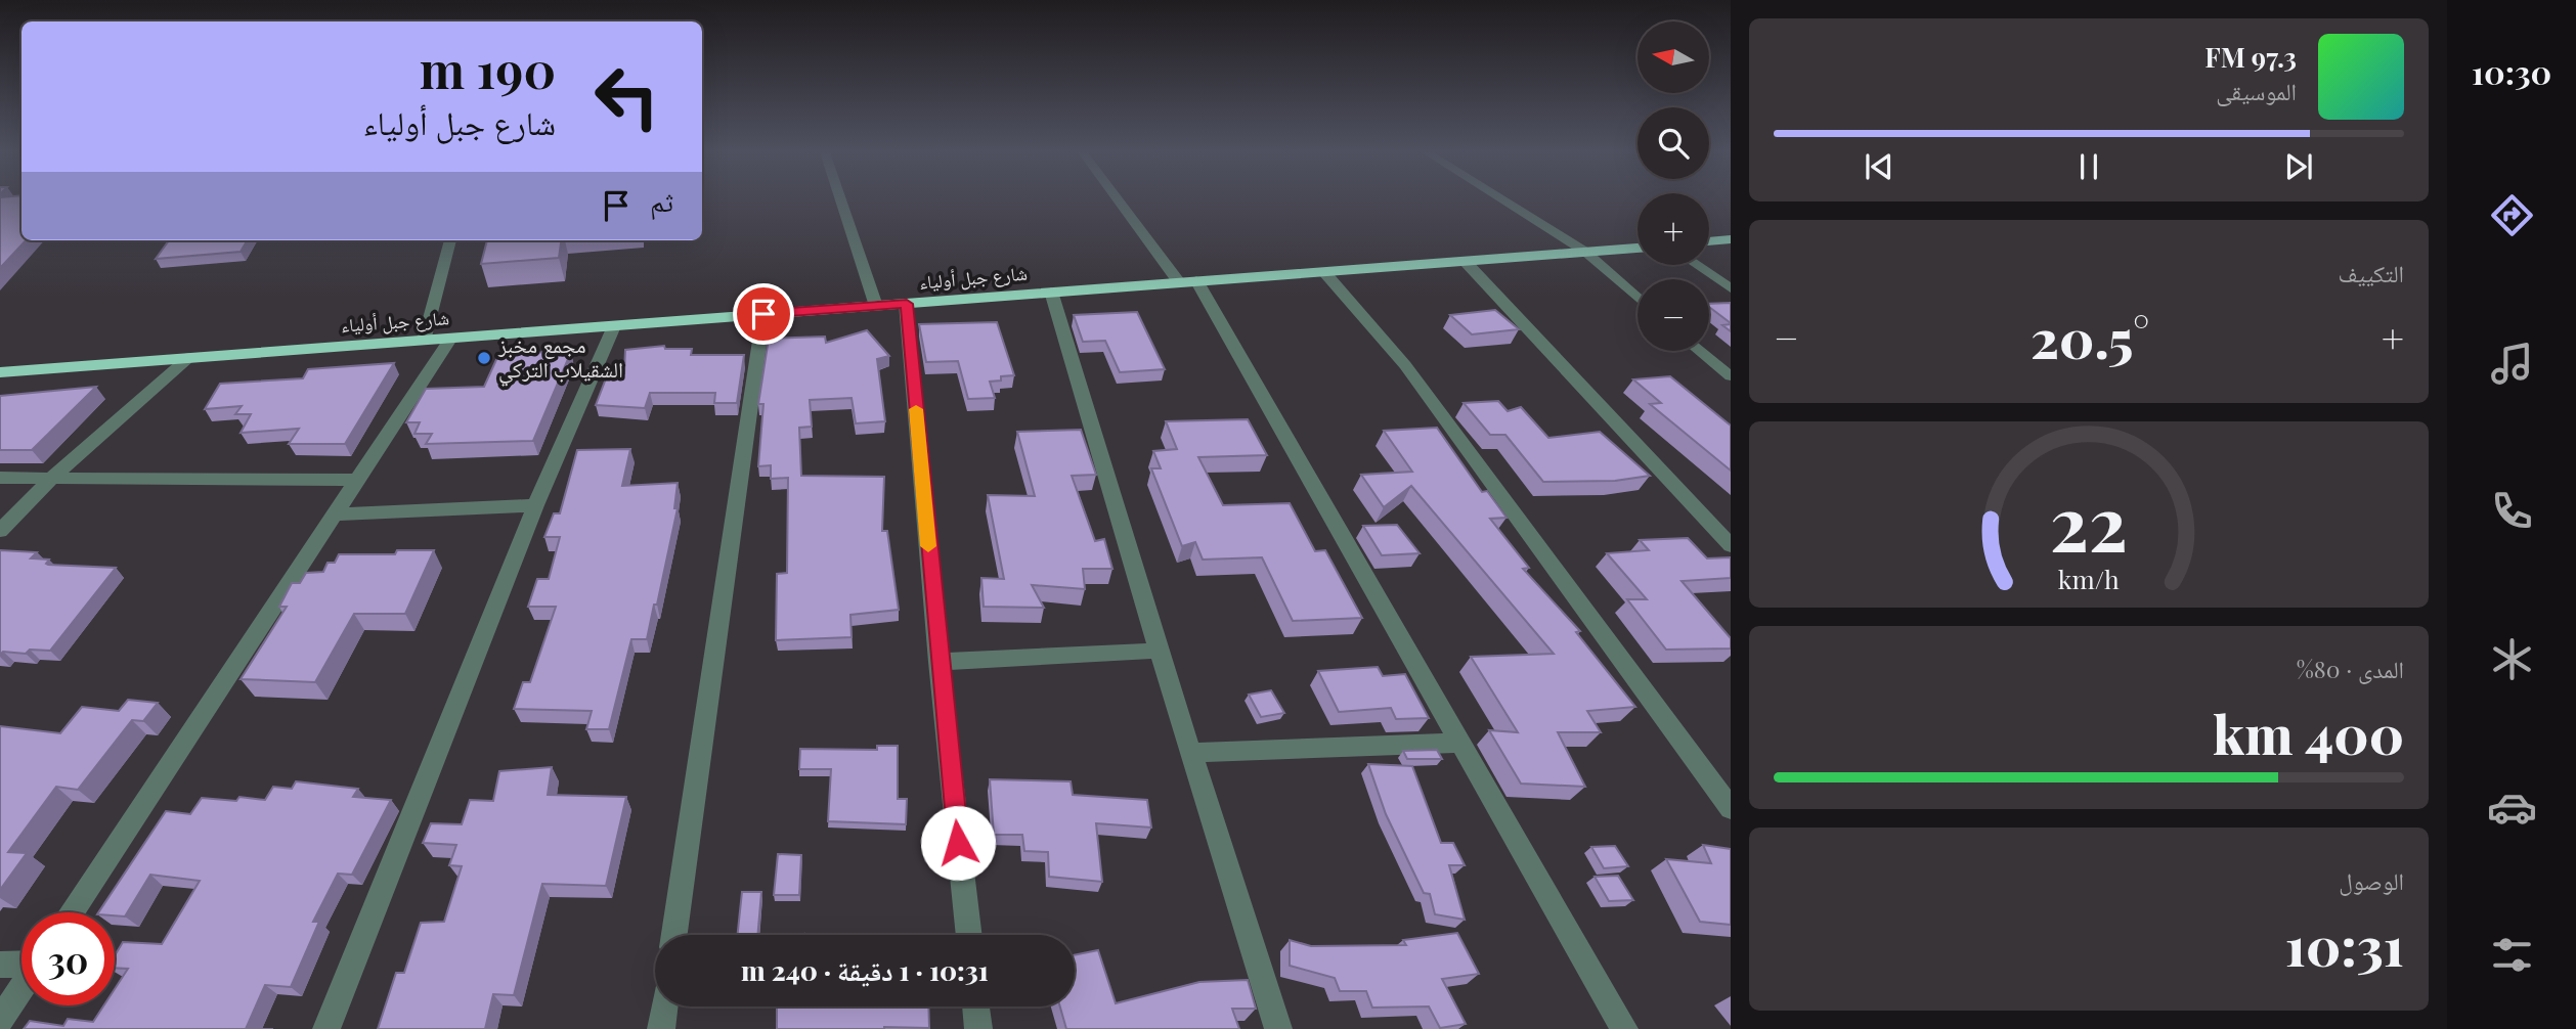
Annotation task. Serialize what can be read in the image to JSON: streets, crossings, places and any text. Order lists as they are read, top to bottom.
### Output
{
  "streets": {
    "highway": ["شارع جبل أولياء"]
  },
  "places": ["مجمع مخبز الشقيلاب التركي"],
  "north": "left",
  "page": {
    "tabs": "10:30",
    "map_buttons": ["+", "−"],
    "turn": ["190 m", "شارع جبل أولياء"],
    "song": ["97.3 FM", "الموسيقى"],
    "then": "ثم",
    "tile": [
      "التكييف",
      ["المدى · 80%", "400 km"],
      ["الوصول", "10:31"]
    ],
    "heat": ["−", "20.5°", "+"],
    "limit": "30",
    "trip": "10:31 · 1 دقيقة · 240 m",
    "gauge": ["22", "km/h"]
  }
}
